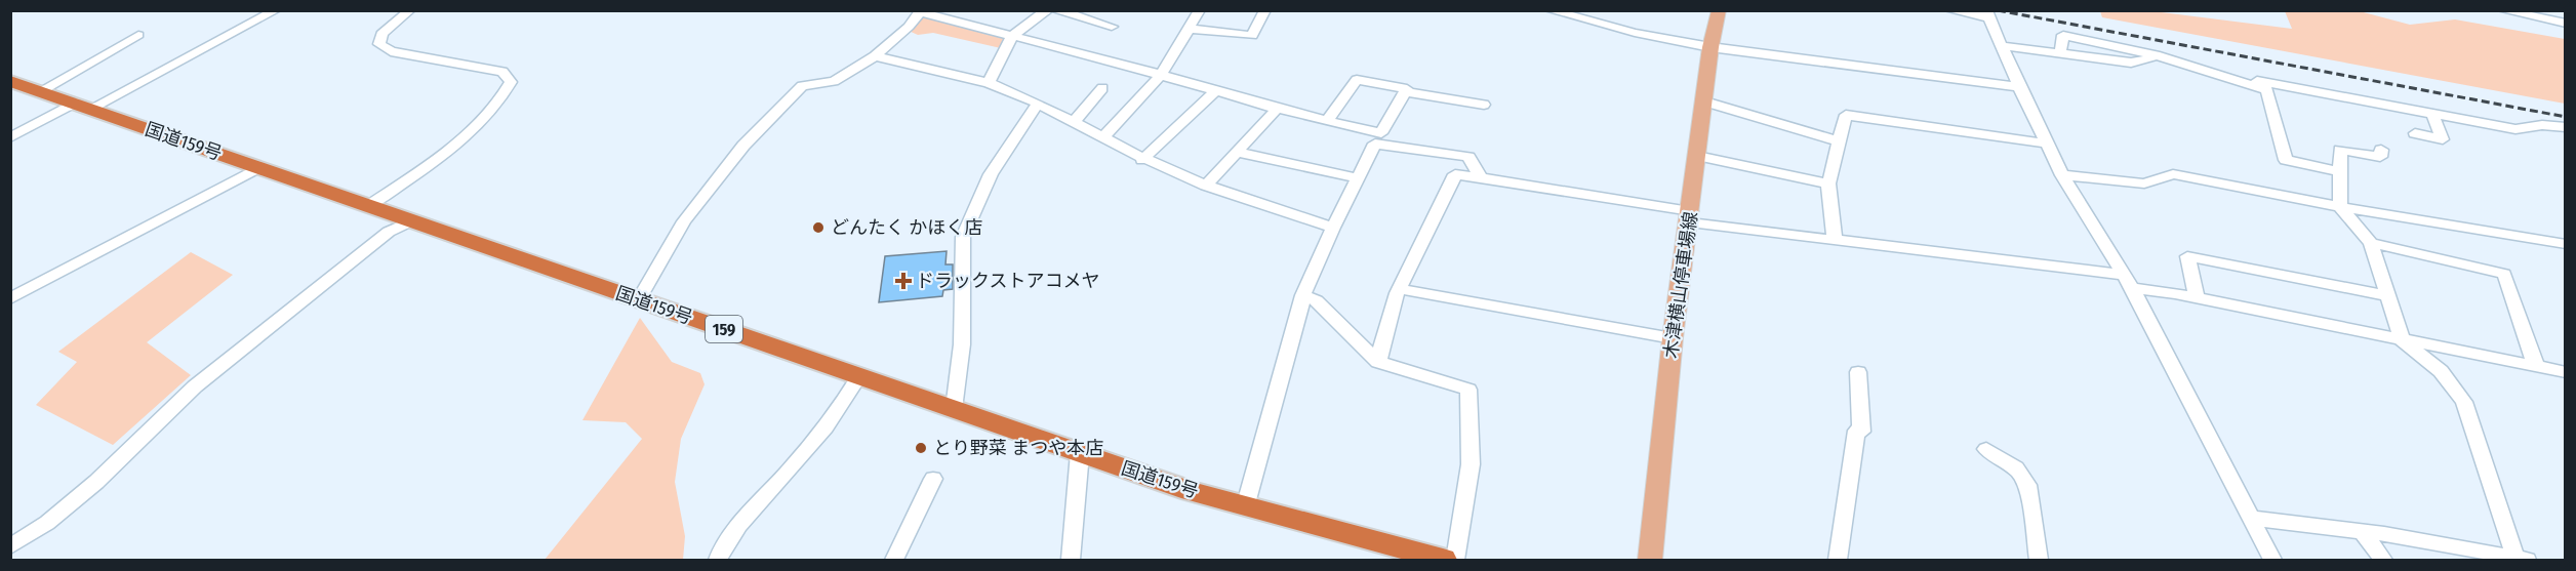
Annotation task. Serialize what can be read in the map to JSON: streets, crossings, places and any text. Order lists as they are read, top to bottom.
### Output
{
  "streets": {
    "highway": ["国道159号", "159"],
    "main road": ["木津横山停車場線"]
  },
  "places": {
    "other": ["どんたく かほく店", "とり野菜 まつや本店"],
    "health": ["ドラックストアコメヤ"]
  }
}
